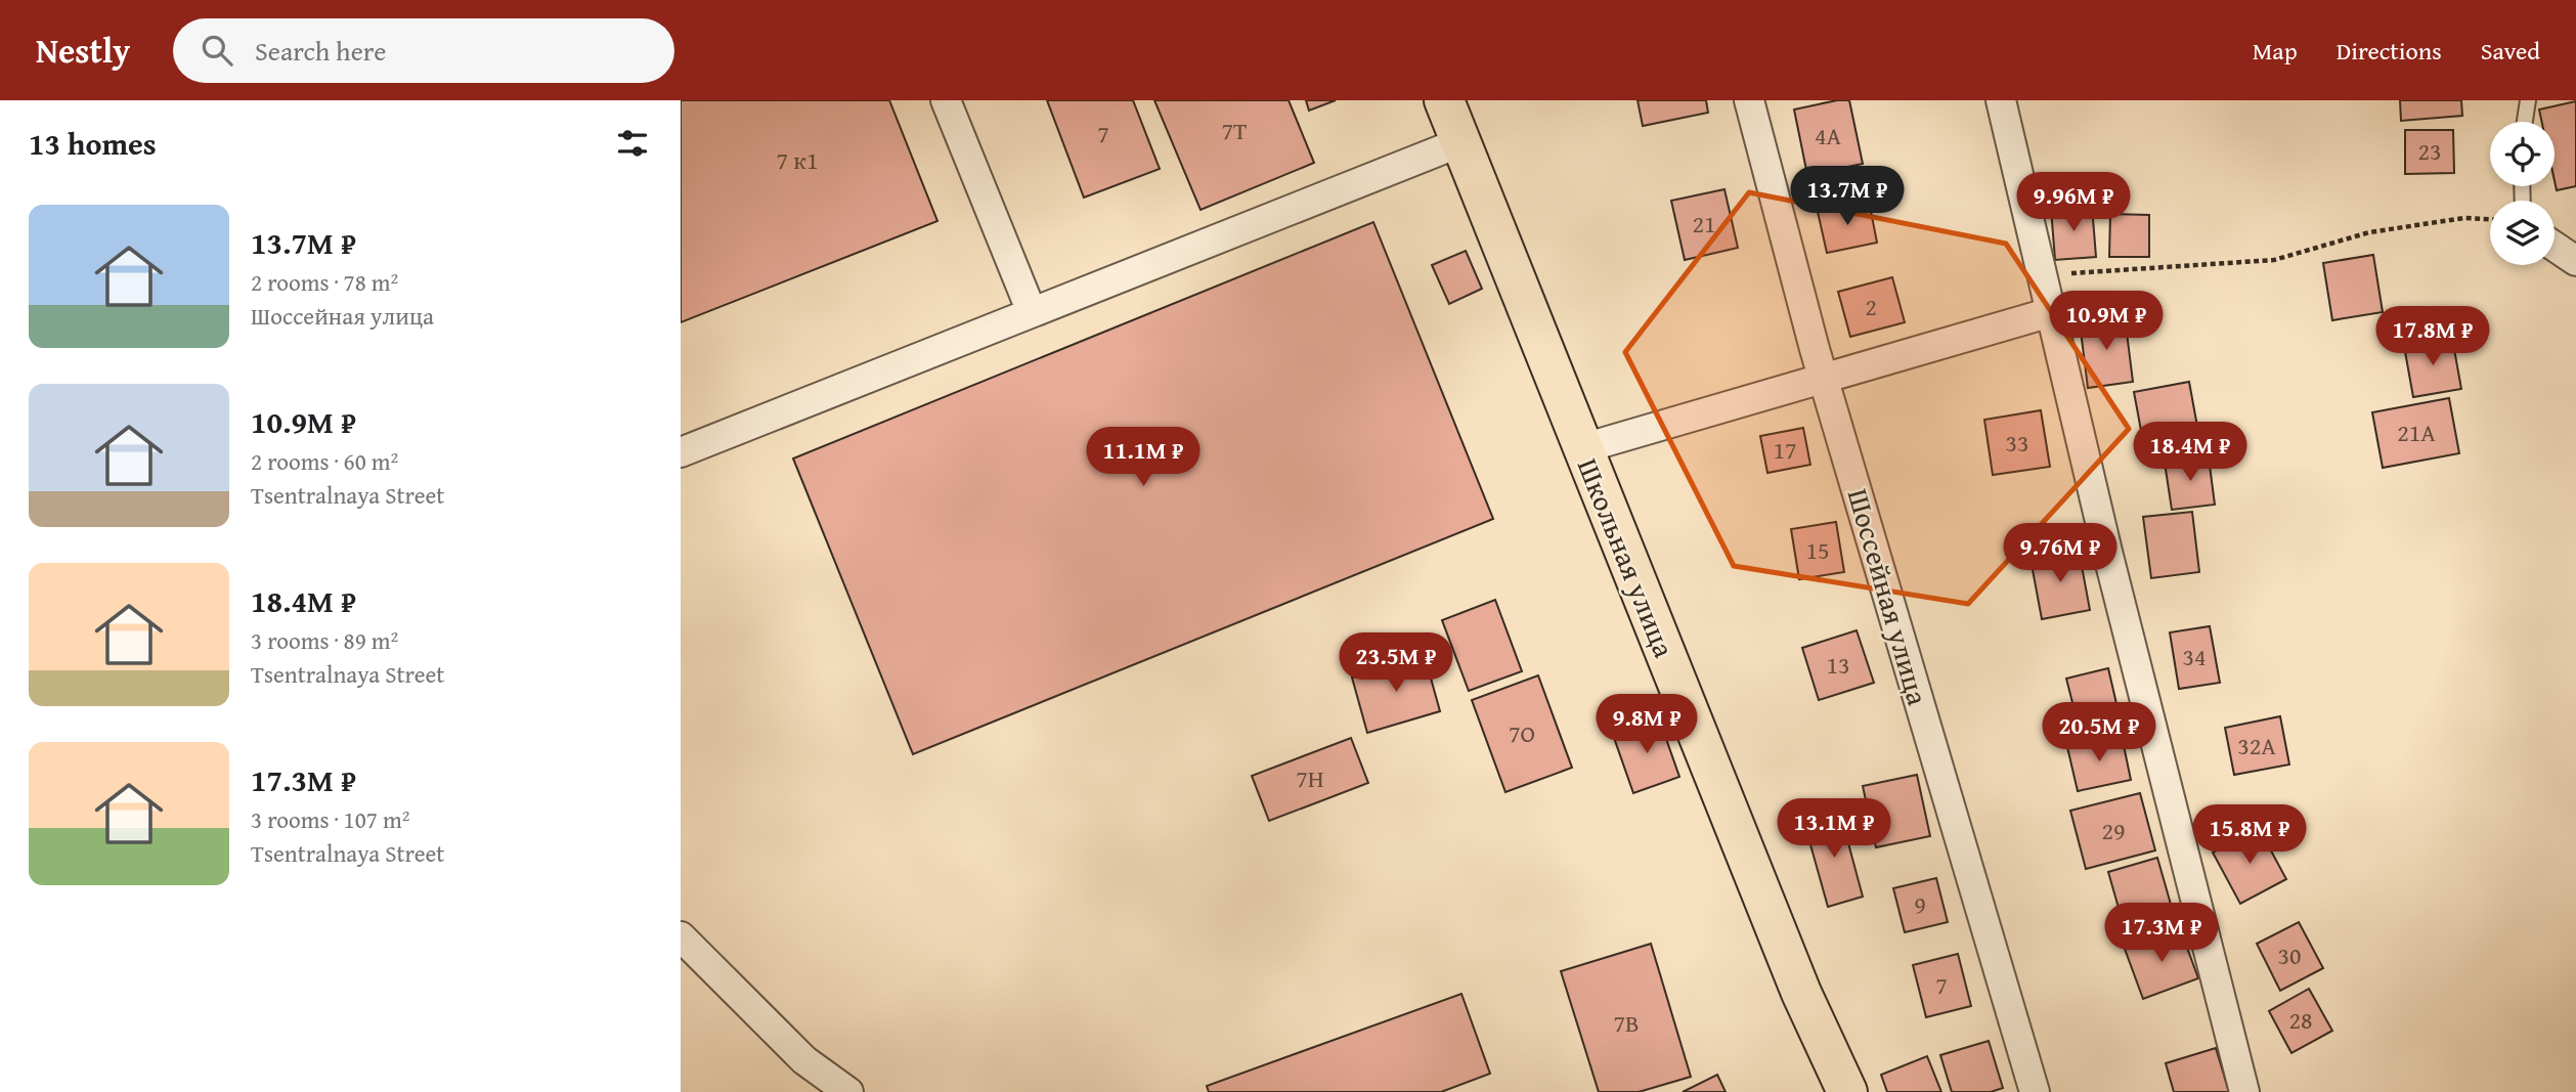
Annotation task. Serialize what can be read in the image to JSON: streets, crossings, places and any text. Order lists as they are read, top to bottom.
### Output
{
  "streets": {
    "main road": ["Школьная улица"],
    "street": ["Шоссейная улица"]
  },
  "house_numbers": [
    "7Т",
    "7",
    "4А",
    "23",
    "7 к1",
    "21",
    "2",
    "21А",
    "33",
    "17",
    "15",
    "34",
    "13",
    "7О",
    "32А",
    "7Н",
    "29",
    "9",
    "30",
    "7",
    "28",
    "7В"
  ],
  "page": {
    "header": "Nestly",
    "search": "Search here",
    "nav": ["Map", "Directions", "Saved"],
    "heading": "13 homes",
    "price": [
      "13.7M ₽",
      "9.96M ₽",
      "10.9M ₽",
      "17.8M ₽",
      "18.4M ₽",
      "11.1M ₽",
      "9.76M ₽",
      "23.5M ₽",
      "9.8M ₽",
      "20.5M ₽",
      "13.1M ₽",
      "15.8M ₽",
      "17.3M ₽"
    ],
    "list": [
      {
        "name": "13.7M ₽",
        "note": "2 rooms · 78 m² · Шоссейная улица"
      },
      {
        "name": "10.9M ₽",
        "note": "2 rooms · 60 m² · Tsentralnaya Street"
      },
      {
        "name": "18.4M ₽",
        "note": "3 rooms · 89 m² · Tsentralnaya Street"
      },
      {
        "name": "17.3M ₽",
        "note": "3 rooms · 107 m² · Tsentralnaya Street"
      }
    ]
  }
}
